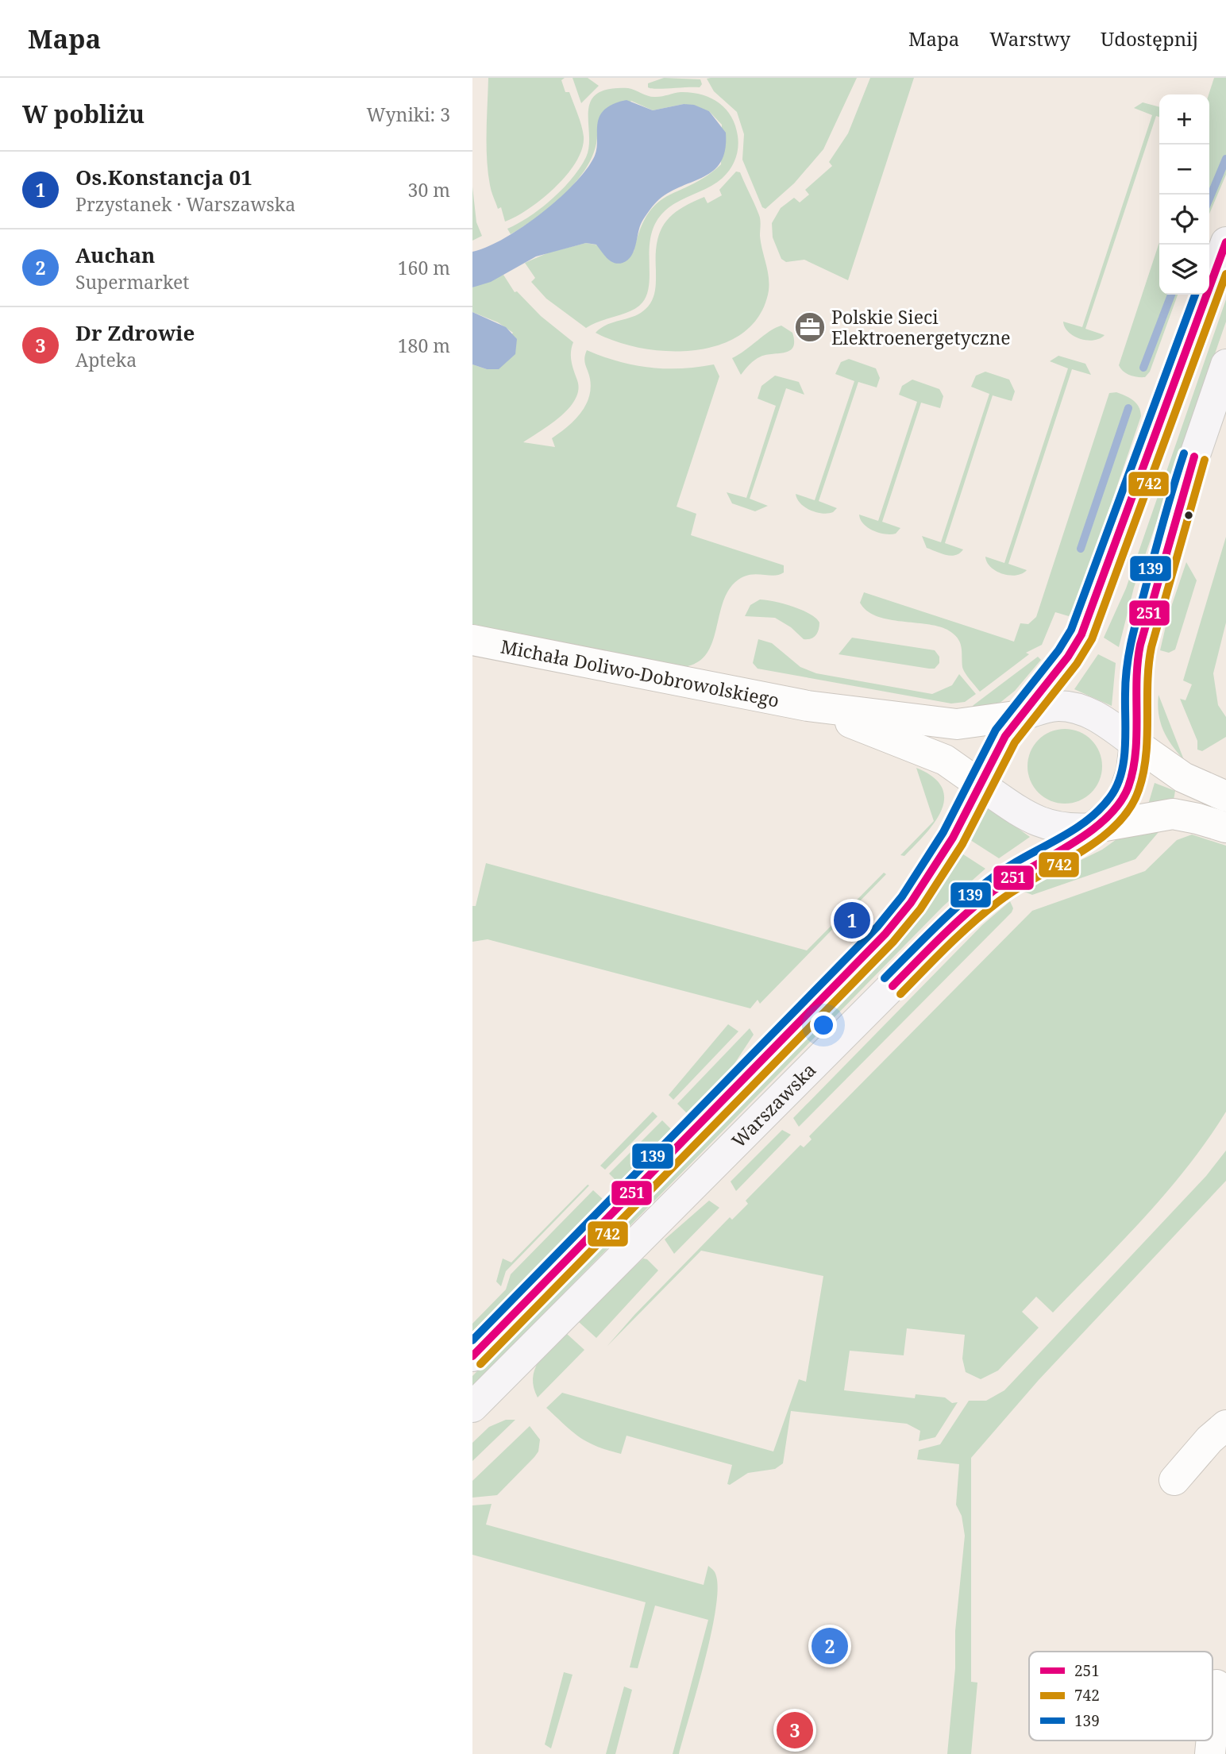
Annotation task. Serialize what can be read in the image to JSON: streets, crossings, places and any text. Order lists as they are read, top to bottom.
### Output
{
  "streets": {
    "main road": ["Warszawska"],
    "street": ["Michała Doliwo-Dobrowolskiego"]
  },
  "crossings": [
    ["Michała Doliwo-Dobrowolskiego", "Warszawska"]
  ],
  "places": {
    "office": ["Polskie Sieci Elektroenergetyczne"]
  },
  "lines": ["transit line 251", "transit line 742", "transit line 139"],
  "legend": ["251", "742", "139"],
  "page": {
    "header": "Mapa",
    "nav": ["Mapa", "Warstwy", "Udostępnij"],
    "heading": ["W pobliżu", "Wyniki: 3"],
    "map_buttons": ["+", "−"],
    "list": [
      {
        "mark": "1",
        "name": "Os.Konstancja 01",
        "note": "Przystanek · Warszawska",
        "value": "30 m"
      },
      {
        "mark": "2",
        "name": "Auchan",
        "note": "Supermarket",
        "value": "160 m"
      },
      {
        "mark": "3",
        "name": "Dr Zdrowie",
        "note": "Apteka",
        "value": "180 m"
      }
    ],
    "pins": ["1", "2", "3"]
  }
}
